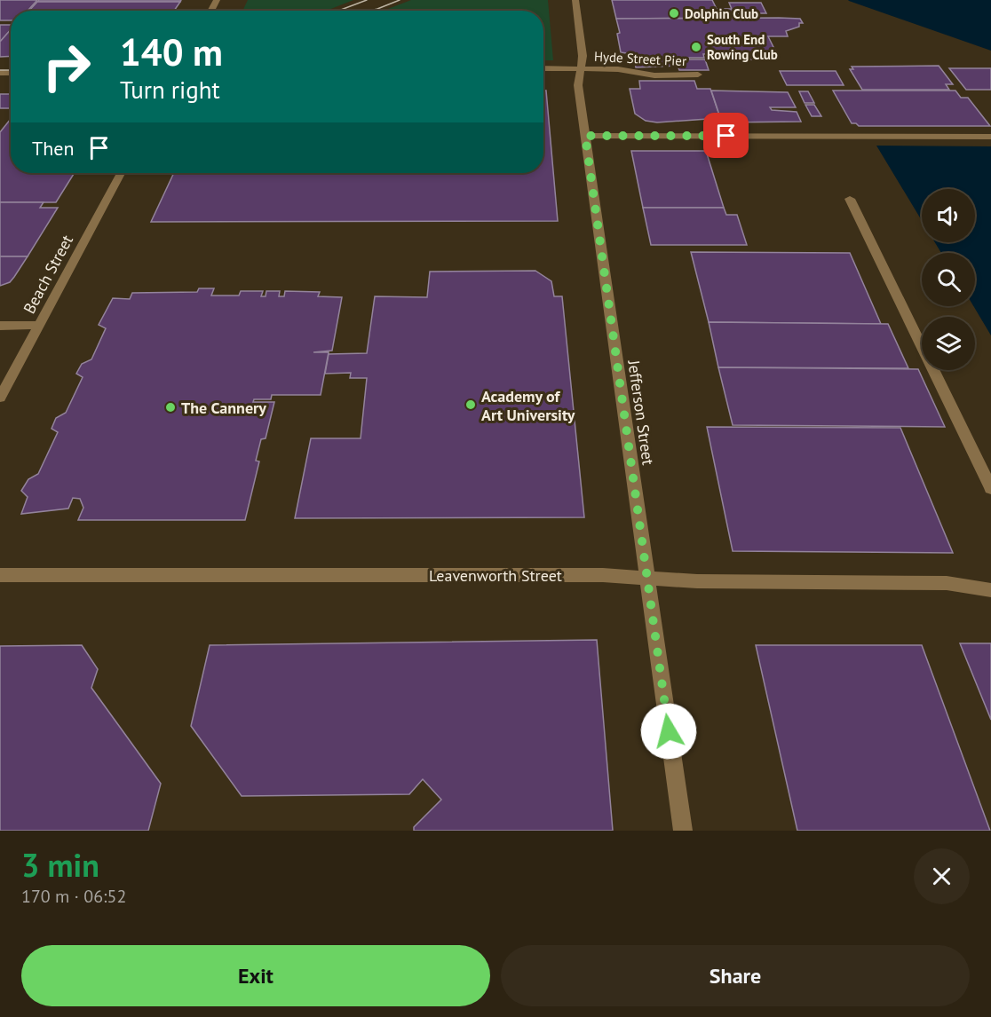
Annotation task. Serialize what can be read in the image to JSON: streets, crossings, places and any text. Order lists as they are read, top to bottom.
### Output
{
  "streets": {
    "street": [
      "Hyde Street Pier",
      "Beach Street",
      "Jefferson Street",
      "Leavenworth Street"
    ]
  },
  "crossings": [
    ["Hyde Street Pier", "Jefferson Street"],
    ["Jefferson Street", "Leavenworth Street"]
  ],
  "places": [
    "Dolphin Club",
    "South End Rowing Club",
    "Academy of Art University",
    "The Cannery"
  ],
  "page": {
    "turn": ["140 m", "Turn right"],
    "then": "Then",
    "heading": ["3 min", "170 m · 06:52"],
    "buttons": ["Exit", "Share"]
  }
}
